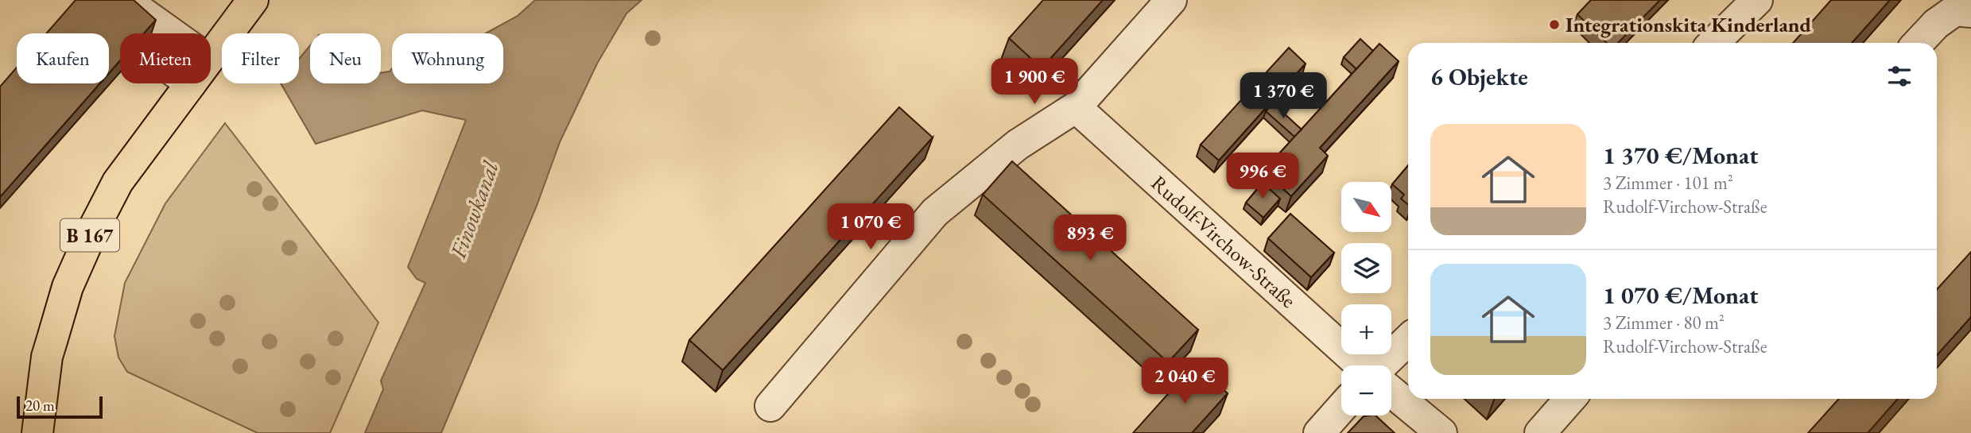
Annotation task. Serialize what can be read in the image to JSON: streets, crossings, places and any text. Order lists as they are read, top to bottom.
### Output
{
  "streets": {
    "main road": ["B 167"],
    "street": ["Rudolf-Virchow-Straße"]
  },
  "water": ["Finowkanal"],
  "places": ["Integrationskita Kinderland"],
  "scale_bar": "20 m",
  "north": "bottom right",
  "page": {
    "chip": [
      "Kaufen",
      "Mieten",
      "Filter",
      "Neu",
      "Wohnung"
    ],
    "heading": "6 Objekte",
    "price": [
      "1 900 €",
      "1 370 €",
      "996 €",
      "1 070 €",
      "893 €",
      "2 040 €"
    ],
    "list": [
      {
        "name": "1 370 €/Monat",
        "note": "3 Zimmer · 101 m² · Rudolf-Virchow-Straße"
      },
      {
        "name": "1 070 €/Monat",
        "note": "3 Zimmer · 80 m² · Rudolf-Virchow-Straße"
      }
    ],
    "map_buttons": ["+", "−"],
    "scale": "20 m"
  }
}
